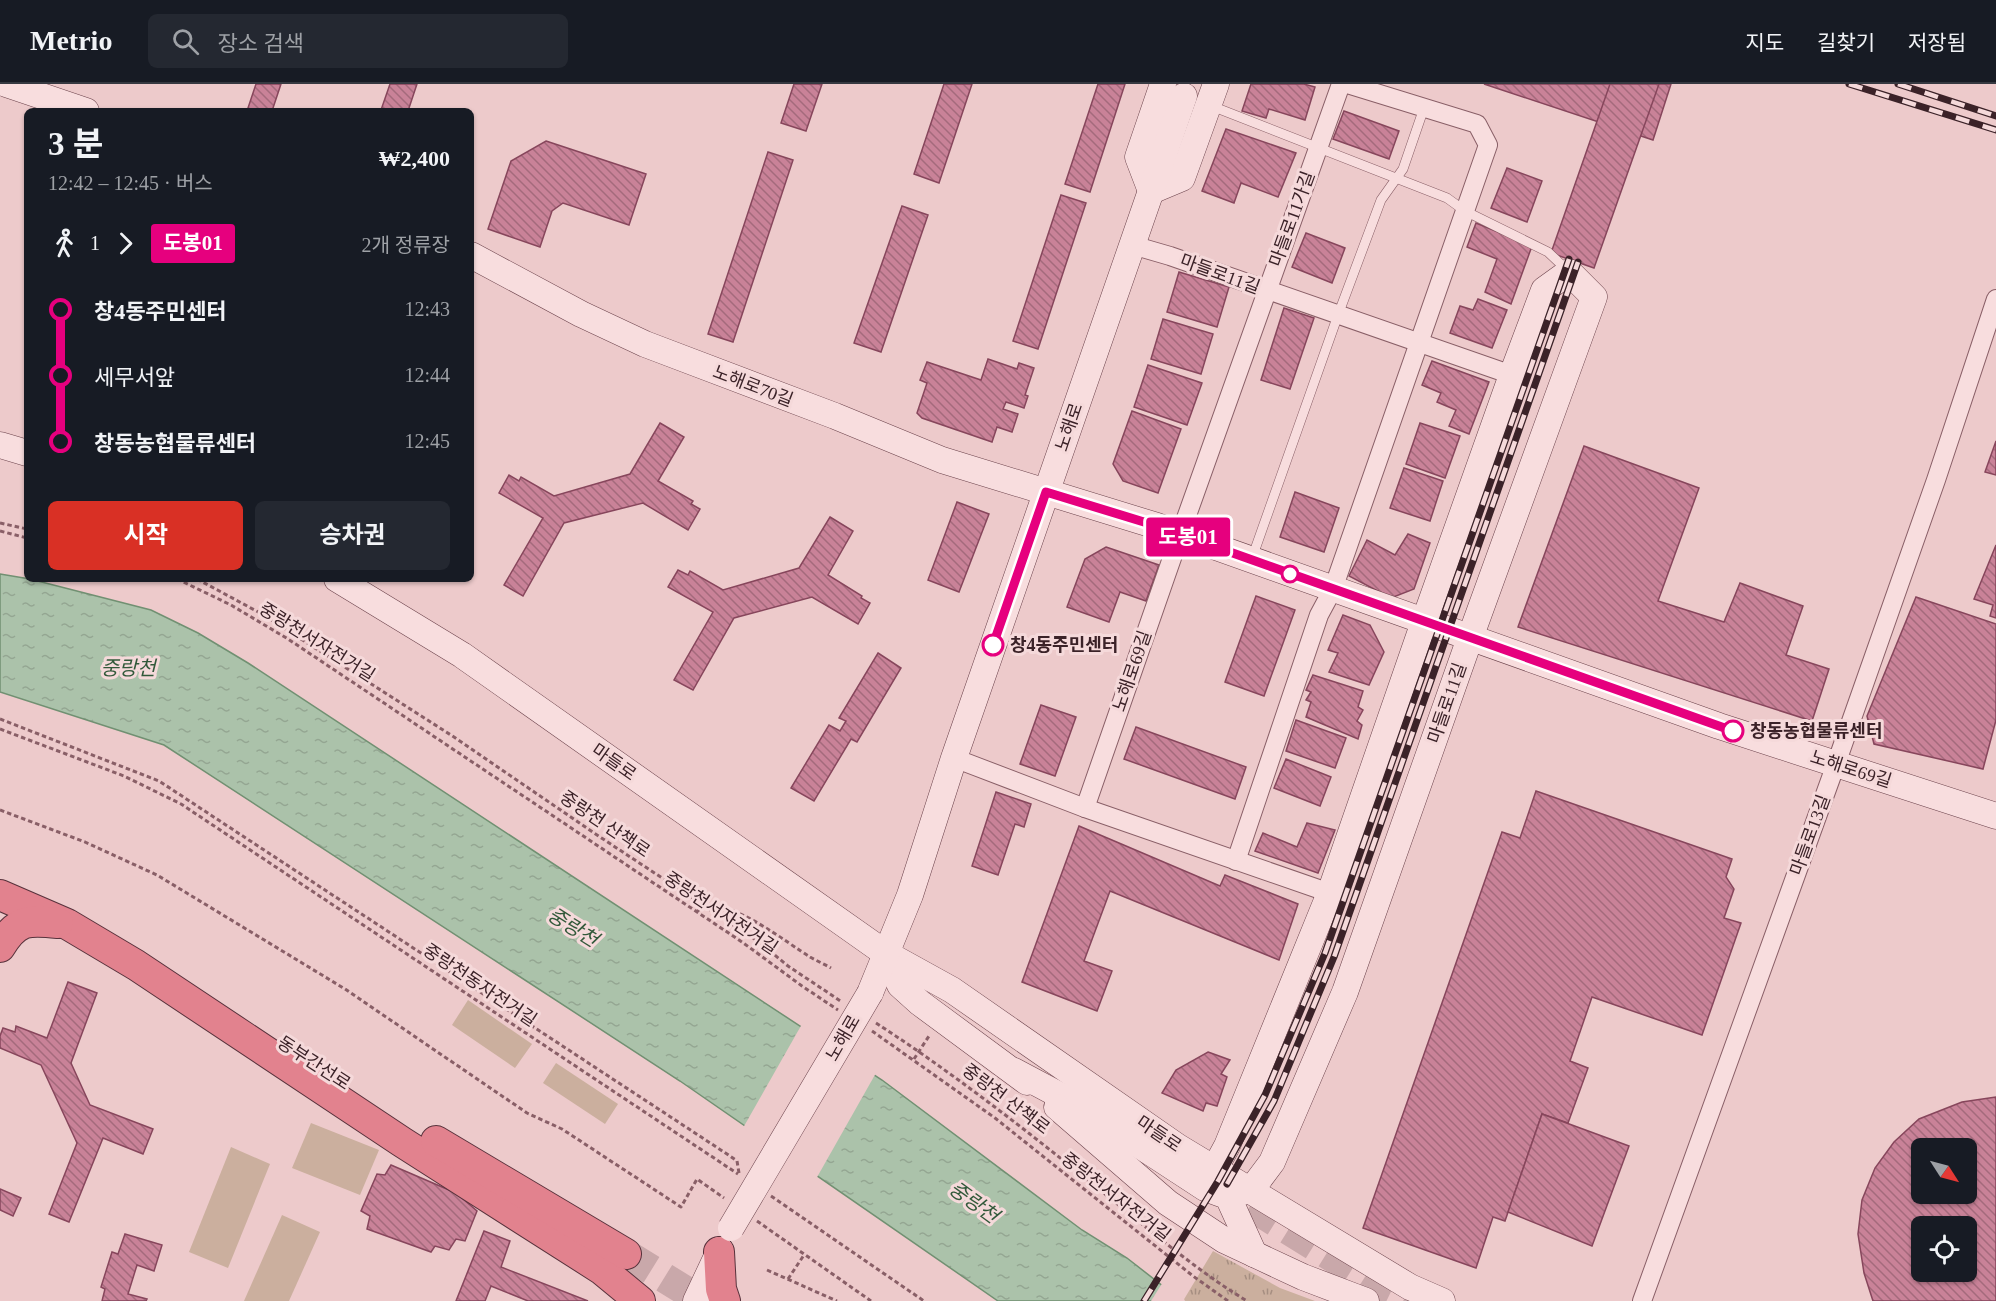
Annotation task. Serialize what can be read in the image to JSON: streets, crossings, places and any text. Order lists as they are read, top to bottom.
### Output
{
  "streets": {
    "highway": ["동부간선로"],
    "main road": [
      "마들로11길",
      "노해로70길",
      "노해로",
      "노해로69길",
      "마들로"
    ],
    "street": ["마들로11가길", "마들로13길"],
    "path": ["중랑천서자전거길", "중랑천 산책로", "중랑천동자전거길"]
  },
  "crossings": [
    ["마들로11가길", "마들로11길"],
    ["마들로11가길", "노해로"],
    ["마들로11가길", "노해로69길"],
    ["마들로11길", "노해로"],
    ["마들로11길", "노해로69길"],
    ["마들로11길", "마들로"],
    ["노해로70길", "노해로"],
    ["노해로70길", "노해로69길"],
    ["노해로", "노해로69길"],
    ["노해로", "마들로"],
    ["노해로", "중랑천 산책로"],
    ["노해로69길", "마들로13길"]
  ],
  "water": ["중랑천"],
  "places": ["창4동주민센터", "창동농협물류센터"],
  "lines": ["bus line 도봉01"],
  "north": "bottom right",
  "page": {
    "header": "Metrio",
    "search": "장소 검색",
    "nav": ["지도", "길찾기", "저장됨"],
    "on_map": "도봉01",
    "heading": ["3 분", "12:42 – 12:45 · 버스", "₩2,400"],
    "legs": ["1", "도봉01", "2개 정류장"],
    "list": [
      {
        "name": "창4동주민센터",
        "value": "12:43"
      },
      {
        "name": "세무서앞",
        "value": "12:44"
      },
      {
        "name": "창동농협물류센터",
        "value": "12:45"
      }
    ],
    "buttons": ["시작", "승차권"]
  }
}
